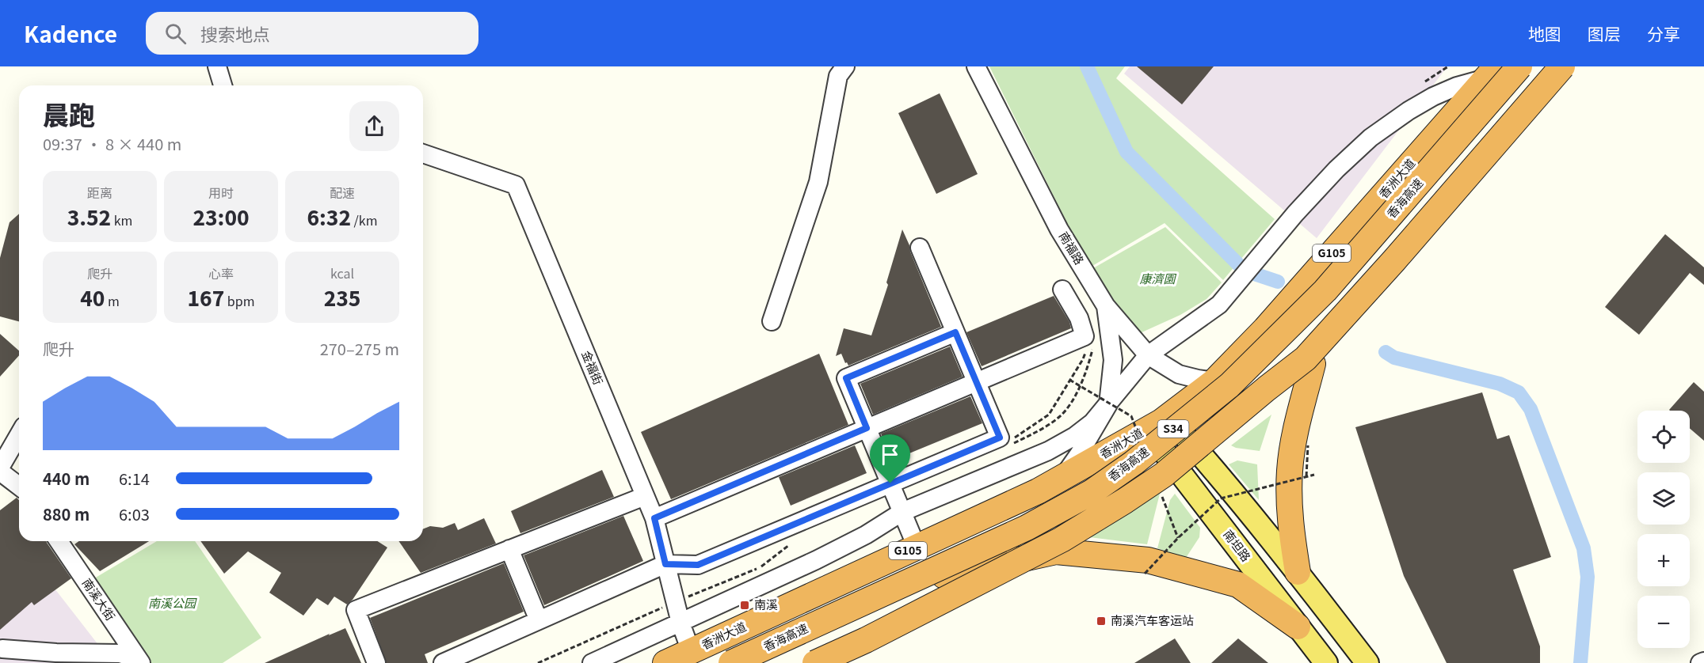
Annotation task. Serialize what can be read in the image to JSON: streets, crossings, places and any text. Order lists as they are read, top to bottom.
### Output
{
  "streets": {
    "highway": [
      "香洲大道",
      "香海高速",
      "G105",
      "S34"
    ],
    "main road": ["南坦路"],
    "street": ["南福路", "金福街", "南溪大街"]
  },
  "crossings": [
    ["香洲大道", "南福路"],
    ["香洲大道", "金福街"],
    ["香洲大道", "南坦路"]
  ],
  "parks": ["康濟園", "南溪公园"],
  "places": {
    "transit": ["南溪", "南溪汽车客运站"]
  },
  "page": {
    "header": "Kadence",
    "search": "搜索地点",
    "nav": ["地图", "图层", "分享"],
    "heading": ["晨跑", "09:37 · 8 × 440 m"],
    "stats": [
      ["距离", "3.52 km"],
      ["用时", "23:00"],
      ["配速", "6:32 /km"],
      ["爬升", "40 m"],
      ["心率", "167 bpm"],
      ["kcal", "235"]
    ],
    "chart": ["爬升", "270–275 m"],
    "map_buttons": ["+", "−"],
    "list": [
      {
        "name": "440 m",
        "note": "6:14"
      },
      {
        "name": "880 m",
        "note": "6:03"
      }
    ]
  }
}
